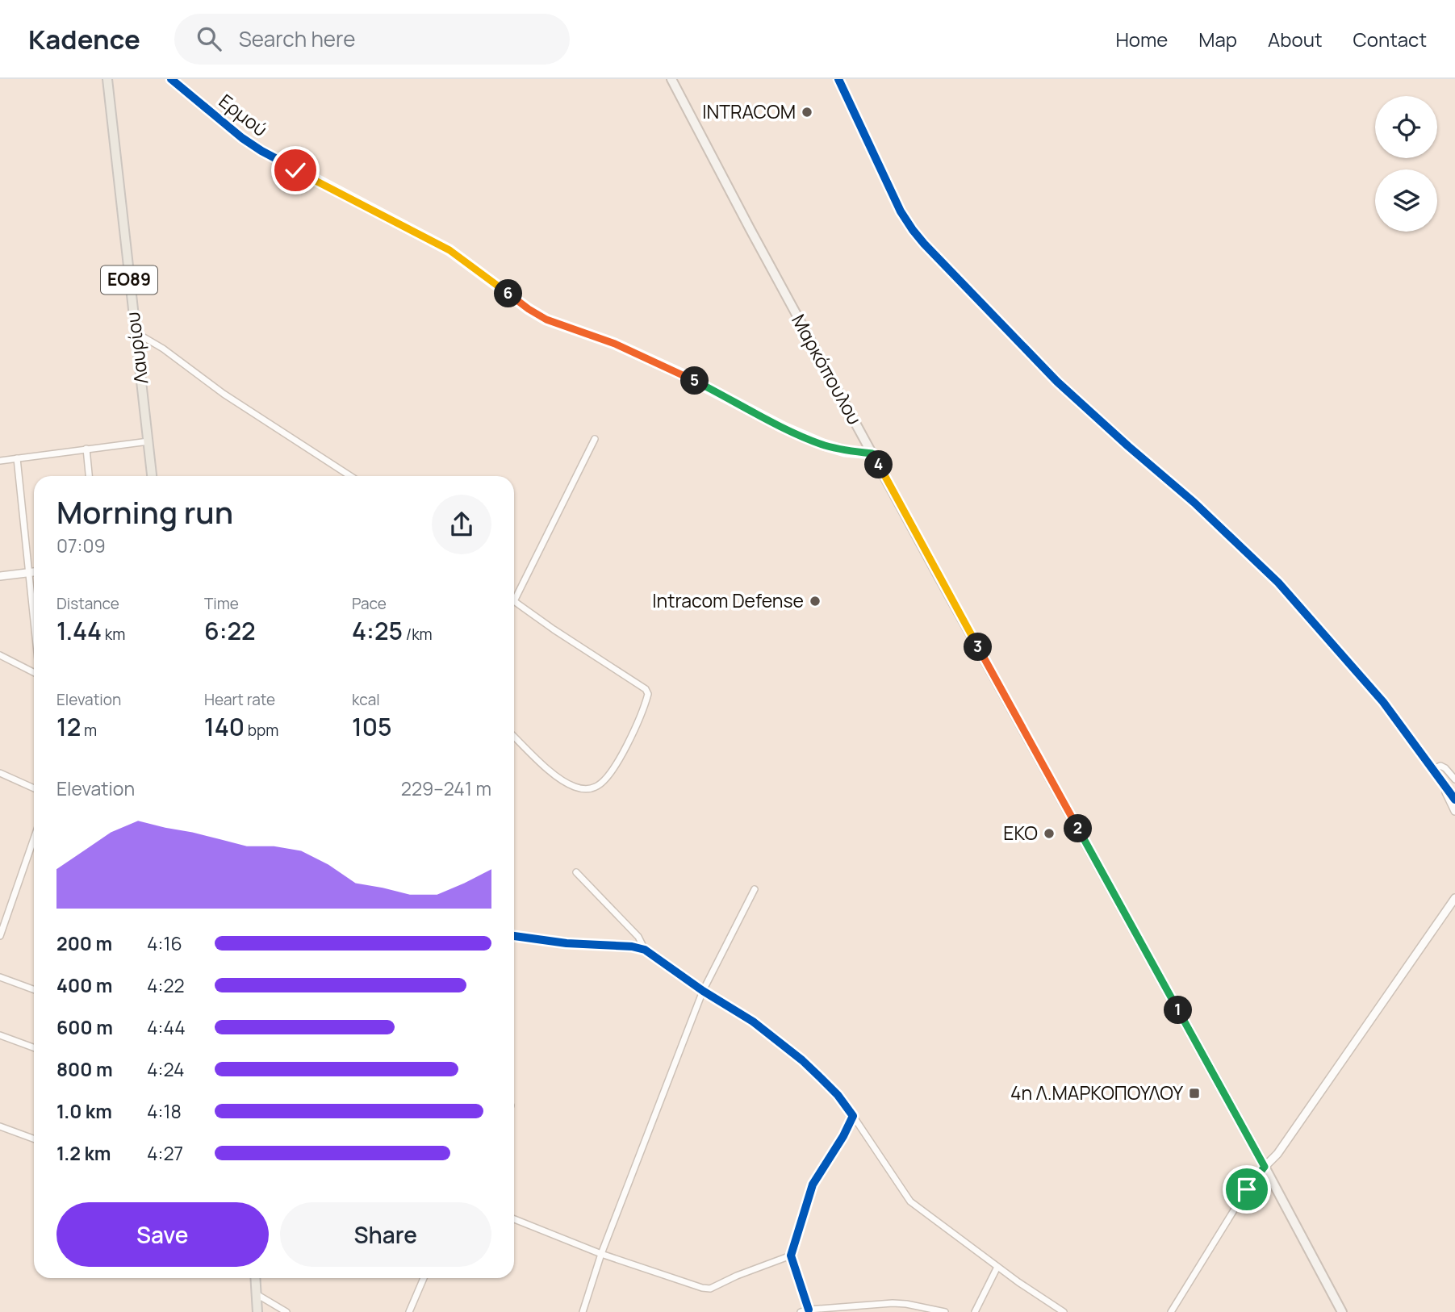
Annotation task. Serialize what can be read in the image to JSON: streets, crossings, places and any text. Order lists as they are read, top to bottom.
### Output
{
  "streets": {
    "main road": ["ΕΟ89", "Λαυρίου", "Μαρκόπουλου"],
    "street": ["Ερμού"]
  },
  "crossings": [
    ["Ερμού", "Μαρκόπουλου"]
  ],
  "places": {
    "other": ["INTRACOM", "Intracom Defense", "EKO"],
    "transit": ["4η Λ.ΜΑΡΚΟΠΟΥΛΟΥ"]
  },
  "page": {
    "header": "Kadence",
    "search": "Search here",
    "nav": [
      "Home",
      "Map",
      "About",
      "Contact"
    ],
    "pins": [
      "6",
      "5",
      "4",
      "3",
      "2",
      "1"
    ],
    "heading": ["Morning run", "07:09"],
    "stats": [
      ["Distance", "1.44 km"],
      ["Time", "6:22"],
      ["Pace", "4:25 /km"],
      ["Elevation", "12 m"],
      ["Heart rate", "140 bpm"],
      ["kcal", "105"]
    ],
    "chart": ["Elevation", "229–241 m"],
    "list": [
      {
        "name": "200 m",
        "note": "4:16"
      },
      {
        "name": "400 m",
        "note": "4:22"
      },
      {
        "name": "600 m",
        "note": "4:44"
      },
      {
        "name": "800 m",
        "note": "4:24"
      },
      {
        "name": "1.0 km",
        "note": "4:18"
      },
      {
        "name": "1.2 km",
        "note": "4:27"
      }
    ],
    "buttons": ["Save", "Share"]
  }
}
